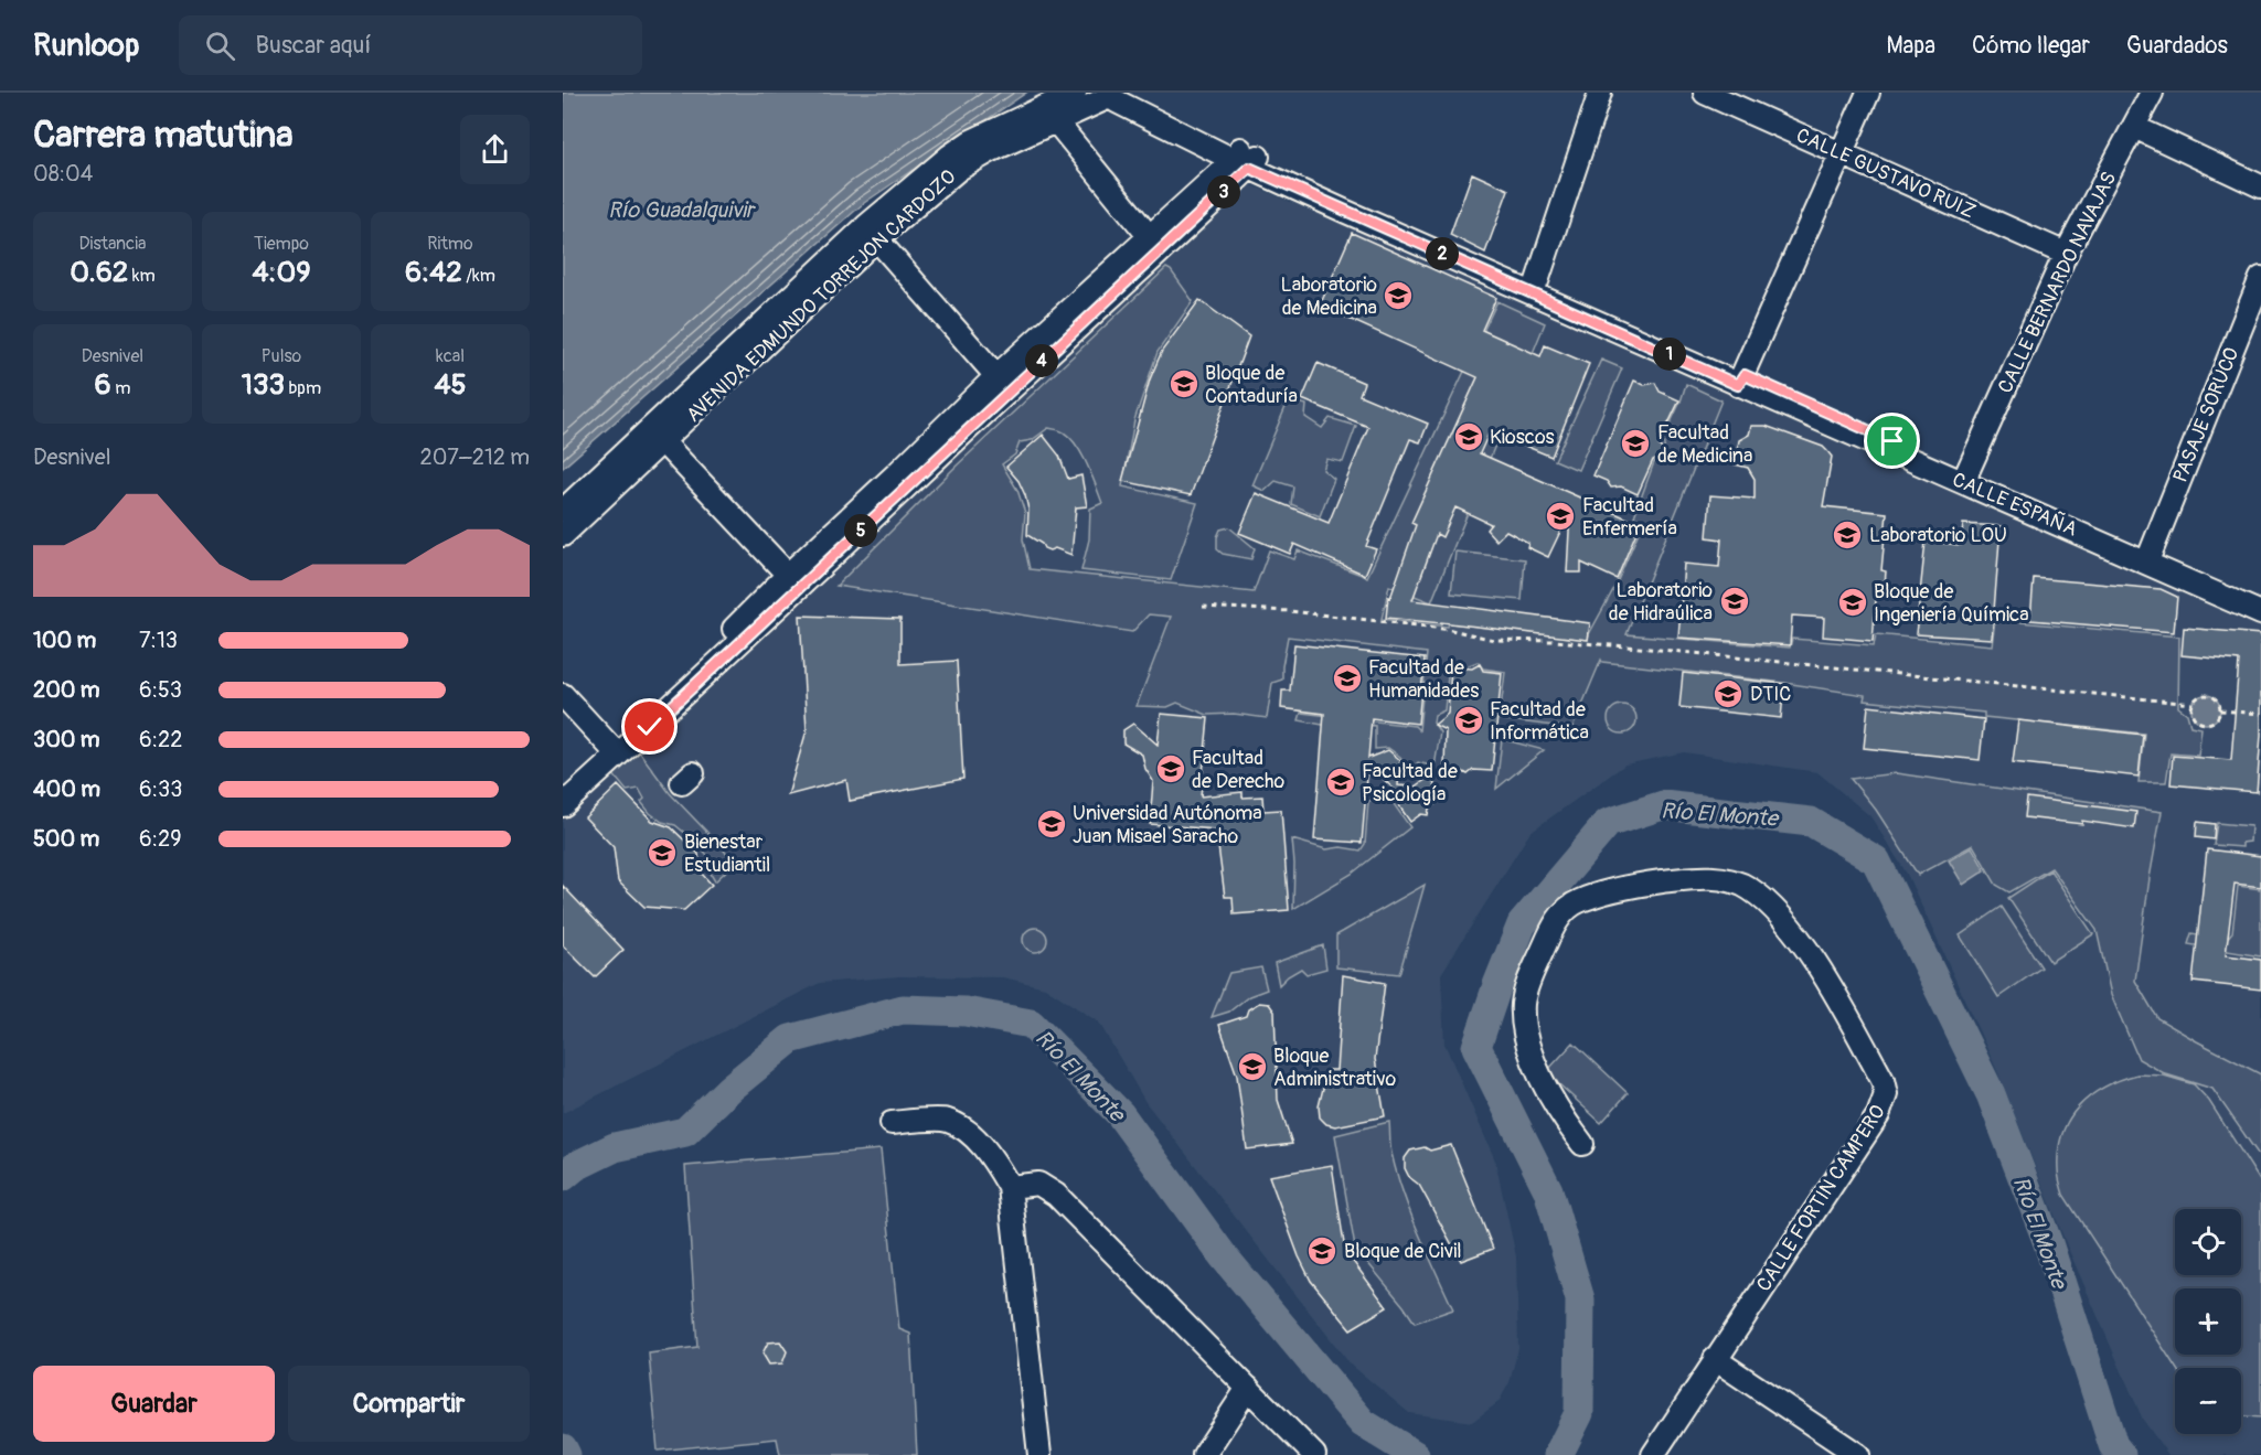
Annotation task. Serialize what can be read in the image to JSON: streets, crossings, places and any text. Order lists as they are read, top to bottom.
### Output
{
  "streets": {
    "street": [
      "CALLE GUSTAVO RUIZ",
      "CALLE BERNARDO NAVAJAS",
      "AVENIDA EDMUNDO TORREJON CARDOZO",
      "PASAJE SORUCO",
      "CALLE ESPAÑA",
      "CALLE FORTIN CAMPERO"
    ]
  },
  "crossings": [
    ["CALLE GUSTAVO RUIZ", "CALLE BERNARDO NAVAJAS"],
    ["CALLE BERNARDO NAVAJAS", "CALLE ESPAÑA"],
    ["AVENIDA EDMUNDO TORREJON CARDOZO", "CALLE ESPAÑA"],
    ["PASAJE SORUCO", "CALLE ESPAÑA"]
  ],
  "water": ["Río Guadalquivir", "Río El Monte"],
  "places": {
    "school or university": [
      "Laboratorio de Medicina",
      "Bloque de Contaduría",
      "Kioscos",
      "Facultad de Medicina",
      "Facultad Enfermería",
      "Laboratorio LOU",
      "Laboratorio de Hidraúlica",
      "Bloque de Ingeniería Química",
      "Facultad de Humanidades",
      "DTIC",
      "Facultad de Informática",
      "Facultad de Derecho",
      "Facultad de Psicología",
      "Universidad Autónoma Juan Misael Saracho",
      "Bienestar Estudiantil",
      "Bloque Administrativo",
      "Bloque de Civil"
    ]
  },
  "page": {
    "header": "Runloop",
    "search": "Buscar aquí",
    "nav": ["Mapa", "Cómo llegar", "Guardados"],
    "heading": ["Carrera matutina", "08:04"],
    "pins": [
      "3",
      "2",
      "1",
      "4",
      "5"
    ],
    "stats": [
      ["Distancia", "0.62 km"],
      ["Tiempo", "4:09"],
      ["Ritmo", "6:42 /km"],
      ["Desnivel", "6 m"],
      ["Pulso", "133 bpm"],
      ["kcal", "45"]
    ],
    "chart": ["Desnivel", "207–212 m"],
    "list": [
      {
        "name": "100 m",
        "note": "7:13"
      },
      {
        "name": "200 m",
        "note": "6:53"
      },
      {
        "name": "300 m",
        "note": "6:22"
      },
      {
        "name": "400 m",
        "note": "6:33"
      },
      {
        "name": "500 m",
        "note": "6:29"
      }
    ],
    "map_buttons": ["+", "−"],
    "buttons": ["Guardar", "Compartir"]
  }
}
